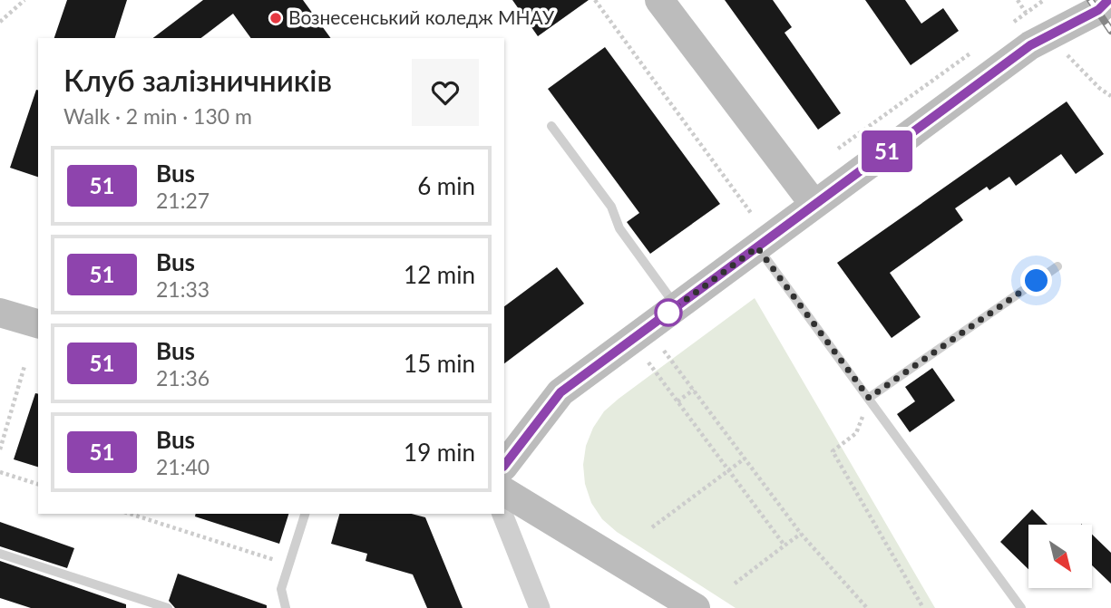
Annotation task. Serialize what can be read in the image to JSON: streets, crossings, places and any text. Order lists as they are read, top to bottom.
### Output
{
  "places": ["Вознесенський коледж МНАУ"],
  "lines": ["bus line 51"],
  "north": "bottom right",
  "page": {
    "on_map": "51",
    "heading": ["Клуб залізничників", "Walk · 2 min · 130 m"],
    "list": [
      {
        "mark": "51",
        "name": "Bus",
        "note": "21:27",
        "value": "6 min"
      },
      {
        "mark": "51",
        "name": "Bus",
        "note": "21:33",
        "value": "12 min"
      },
      {
        "mark": "51",
        "name": "Bus",
        "note": "21:36",
        "value": "15 min"
      },
      {
        "mark": "51",
        "name": "Bus",
        "note": "21:40",
        "value": "19 min"
      }
    ]
  }
}
